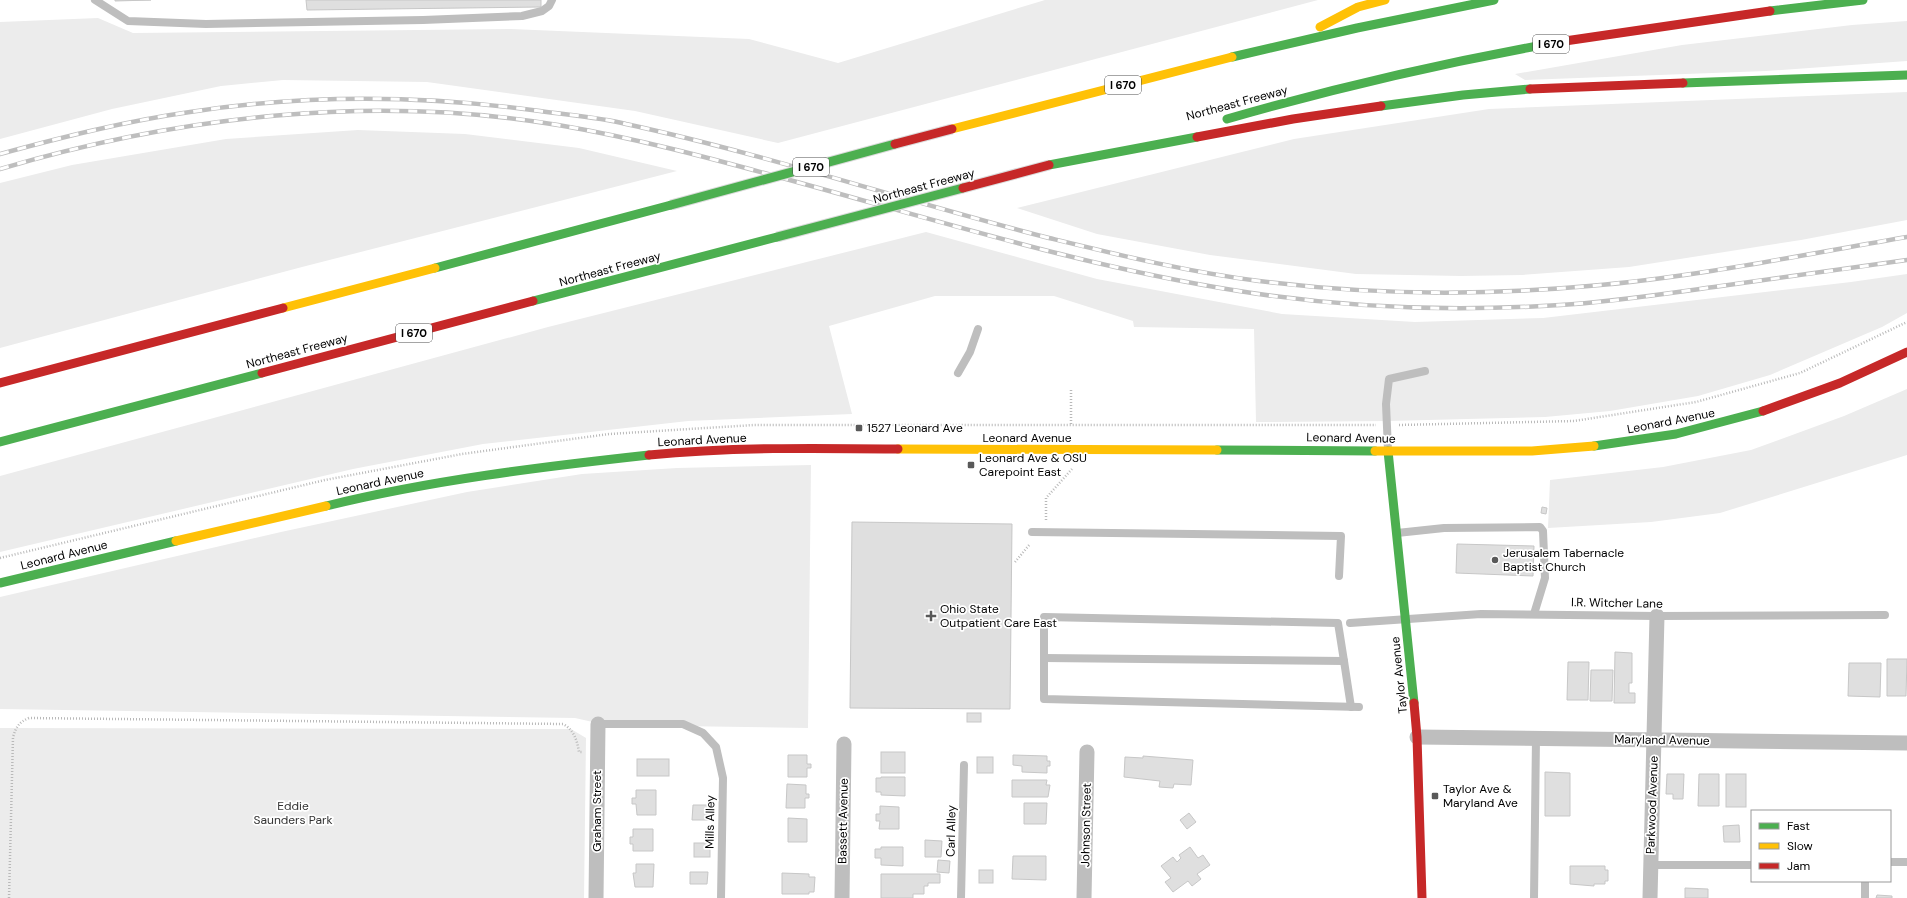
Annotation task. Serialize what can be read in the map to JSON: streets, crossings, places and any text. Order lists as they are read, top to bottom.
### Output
{
  "streets": {
    "main road": [
      "I 670",
      "Northeast Freeway",
      "Leonard Avenue",
      "Taylor Avenue"
    ],
    "street": [
      "Maryland Avenue",
      "Parkwood Avenue",
      "Graham Street",
      "Bassett Avenue",
      "Johnson Street"
    ],
    "lane": ["I.R. Witcher Lane", "Mills Alley", "Carl Alley"]
  },
  "crossings": [
    ["Leonard Avenue", "Taylor Avenue"],
    ["I.R. Witcher Lane", "Taylor Avenue"],
    ["I.R. Witcher Lane", "Parkwood Avenue"],
    ["Taylor Avenue", "Maryland Avenue"],
    ["Maryland Avenue", "Parkwood Avenue"],
    ["Graham Street", "Mills Alley"]
  ],
  "parks": ["Eddie Saunders Park"],
  "places": {
    "transit": ["1527 Leonard Ave", "Leonard Ave & OSU Carepoint East", "Taylor Ave & Maryland Ave"],
    "other": ["Jerusalem Tabernacle Baptist Church"],
    "health": ["Ohio State Outpatient Care East"]
  },
  "legend": ["Fast", "Slow", "Jam"]
}
